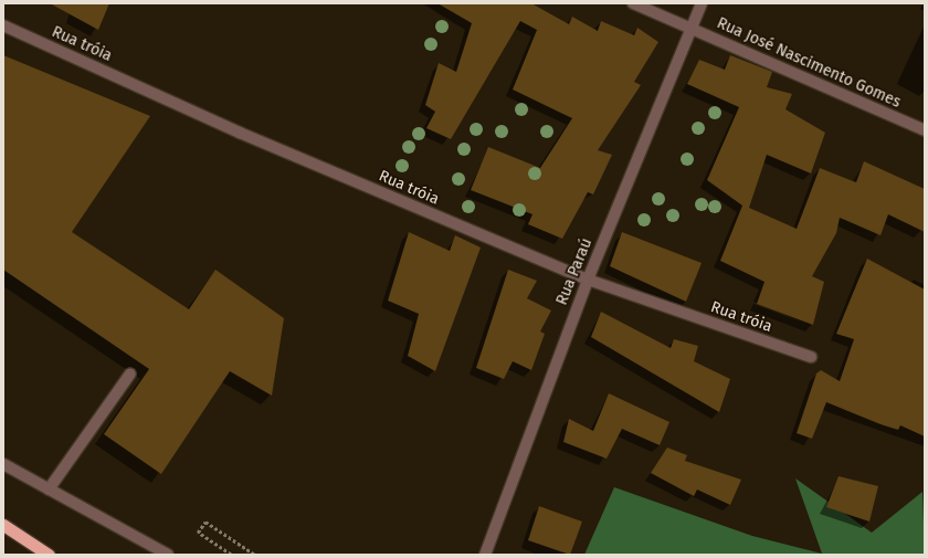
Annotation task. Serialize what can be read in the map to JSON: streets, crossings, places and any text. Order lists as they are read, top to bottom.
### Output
{
  "streets": {
    "street": ["Rua tróia", "Rua José Nascimento Gomes", "Rua Paraú"]
  },
  "crossings": [
    ["Rua tróia", "Rua Paraú"],
    ["Rua José Nascimento Gomes", "Rua Paraú"]
  ]
}
